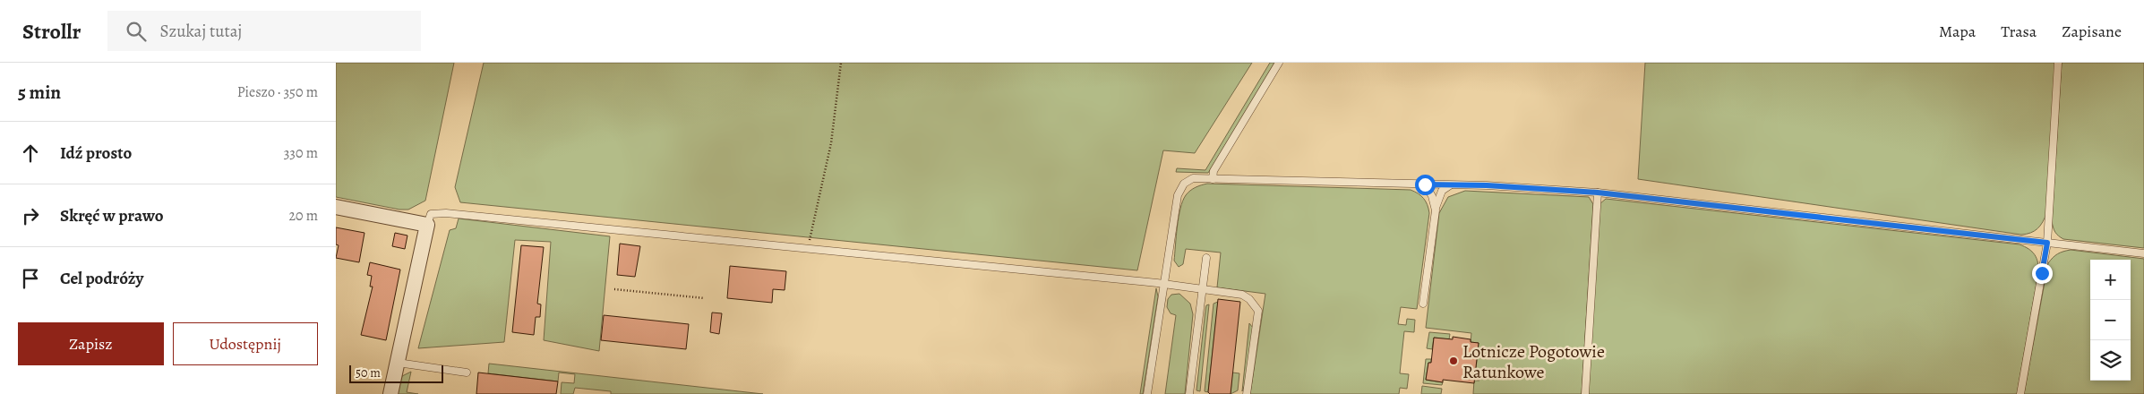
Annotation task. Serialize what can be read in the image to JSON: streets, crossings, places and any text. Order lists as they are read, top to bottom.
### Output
{
  "places": ["Lotnicze Pogotowie Ratunkowe"],
  "scale_bar": "50 m",
  "page": {
    "header": "Strollr",
    "search": "Szukaj tutaj",
    "nav": ["Mapa", "Trasa", "Zapisane"],
    "heading": ["5 min", "Pieszo · 350 m"],
    "list": [
      ["Idź prosto", "330 m"],
      ["Skręć w prawo", "20 m"],
      "Cel podróży"
    ],
    "map_buttons": ["+", "−"],
    "buttons": ["Zapisz", "Udostępnij"],
    "scale": "50 m"
  }
}
